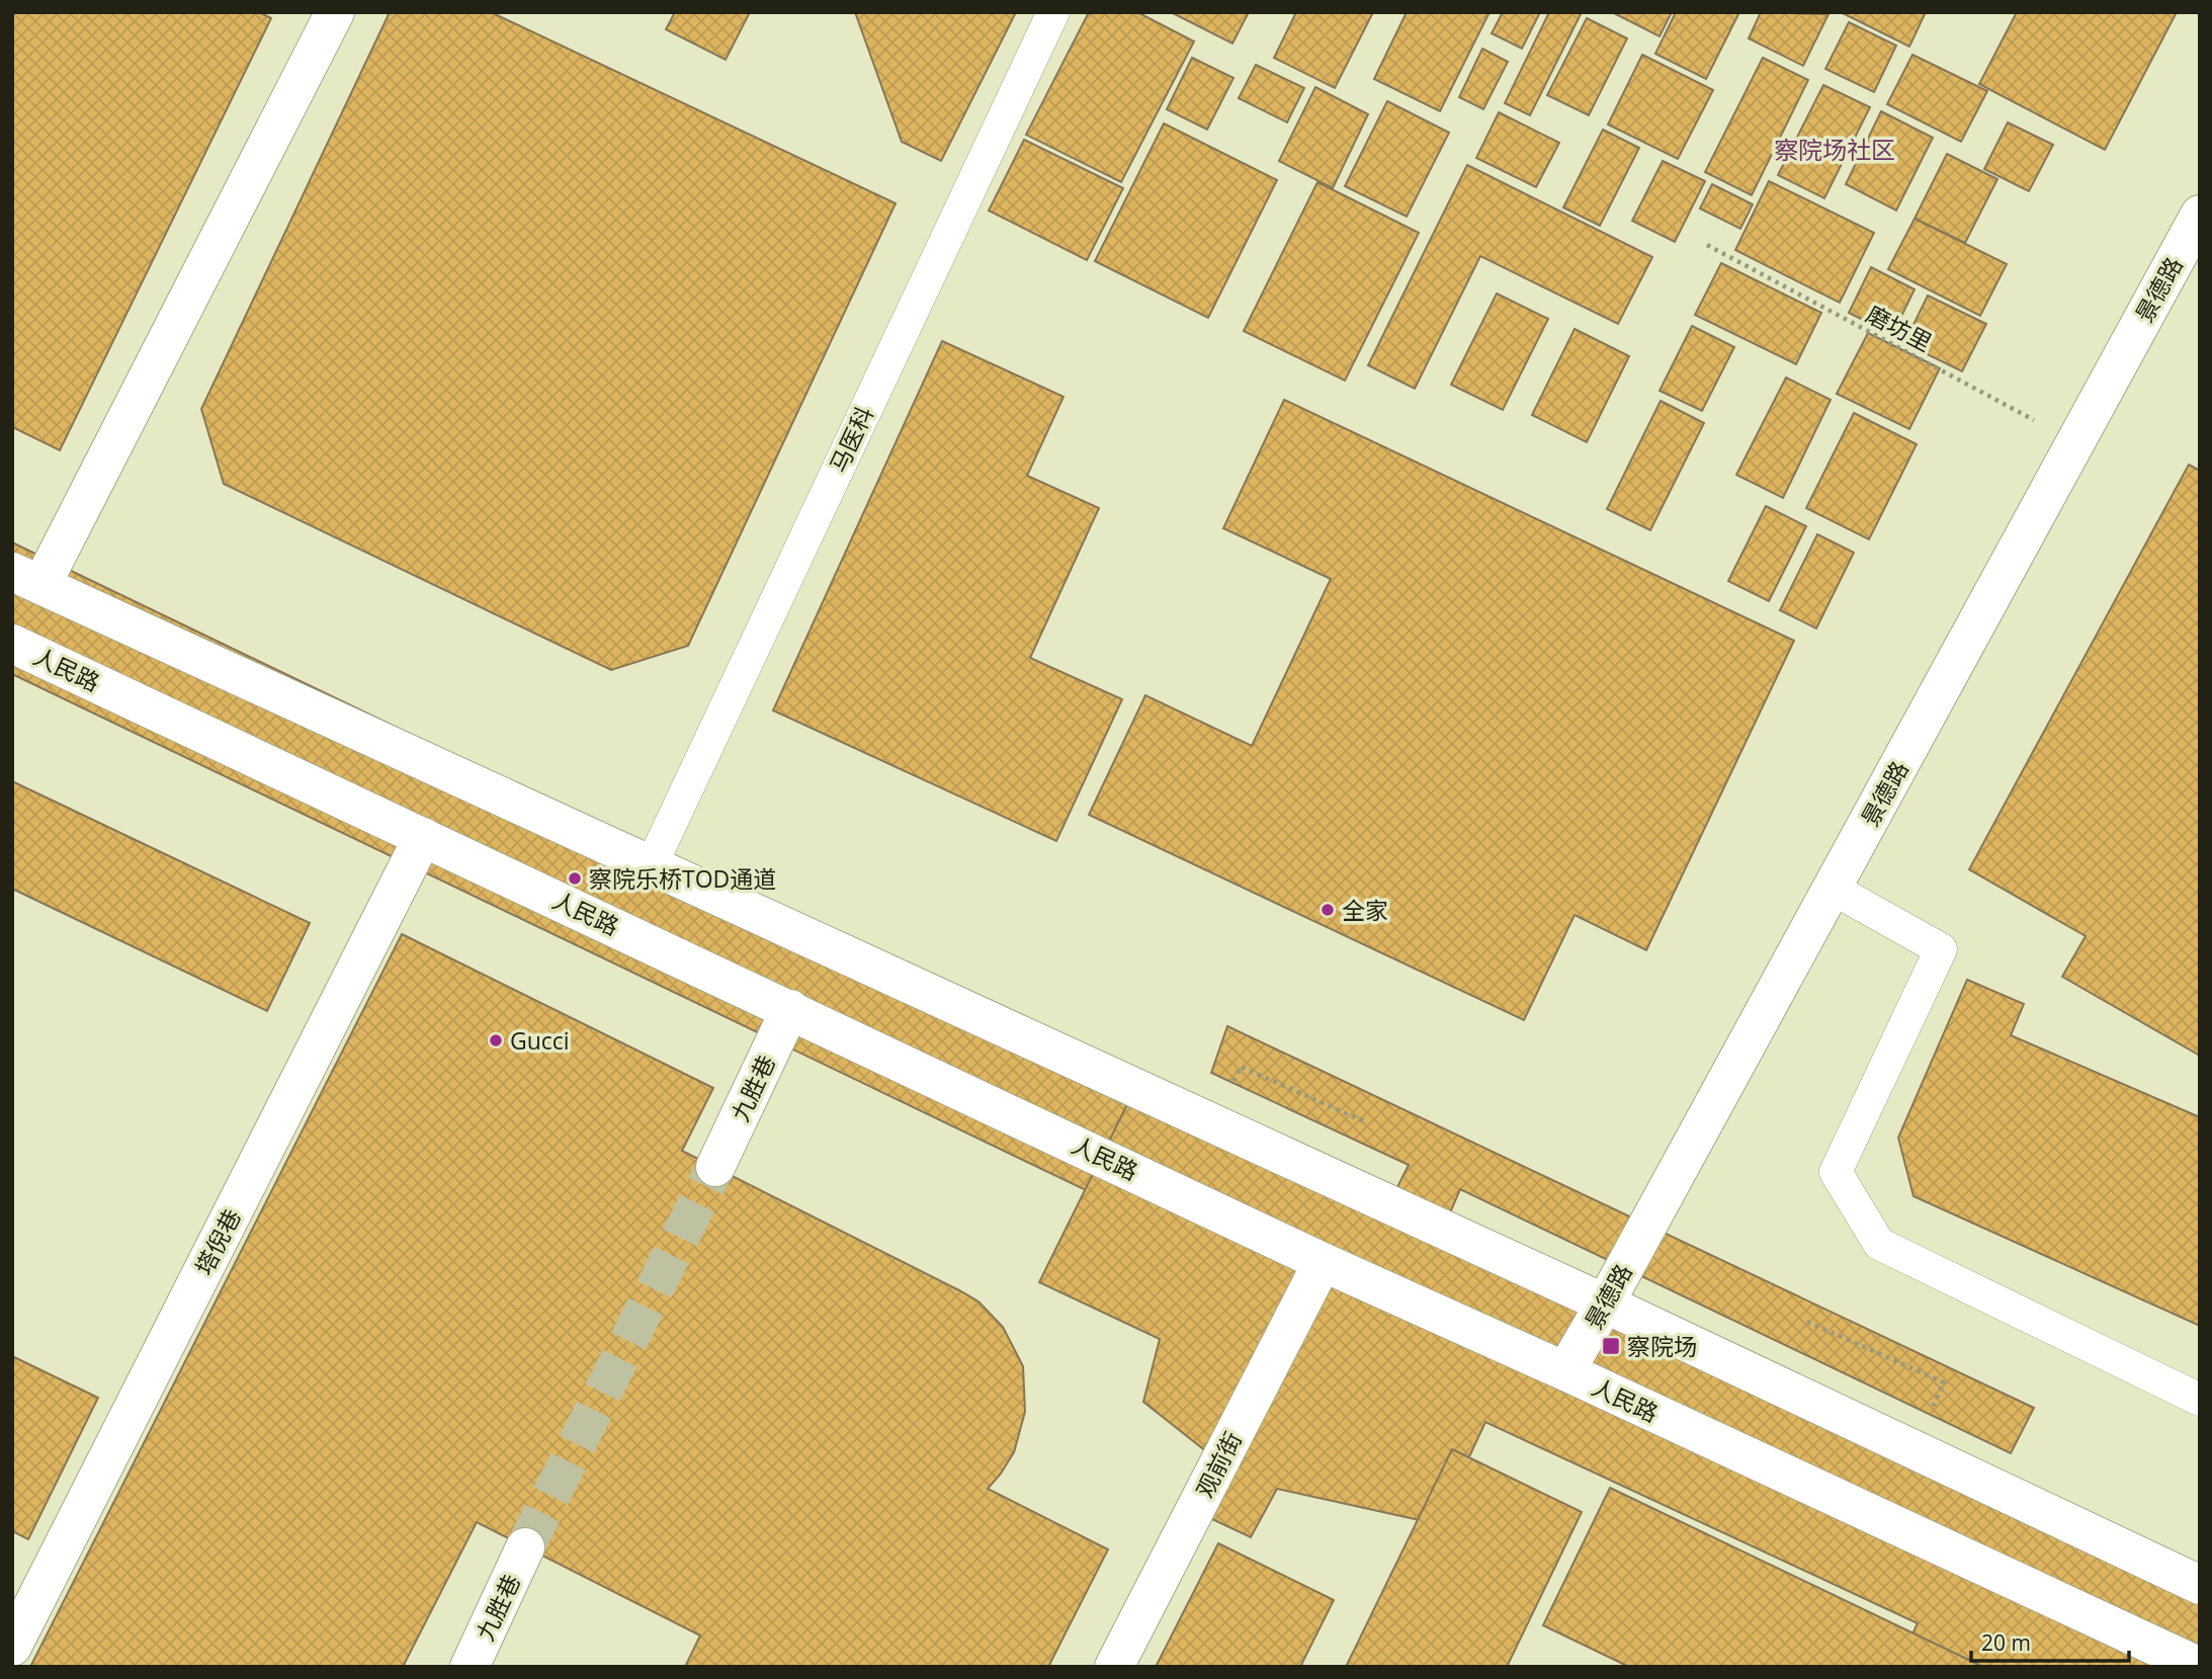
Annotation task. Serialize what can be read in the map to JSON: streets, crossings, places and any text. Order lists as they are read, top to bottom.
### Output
{
  "streets": {
    "main road": [
      "景德路",
      "人民路",
      "九胜巷",
      "塔倪巷",
      "观前街"
    ],
    "lane": ["马医科"],
    "path": ["磨坊里"]
  },
  "crossings": [
    ["景德路", "磨坊里"],
    ["景德路", "人民路"],
    ["人民路", "九胜巷"],
    ["人民路", "塔倪巷"],
    ["人民路", "观前街"]
  ],
  "districts": ["察院场社区"],
  "places": {
    "other": ["察院乐桥TOD通道", "全家", "Gucci"],
    "transit": ["察院场"]
  },
  "scale_bar": "20 m"
}
